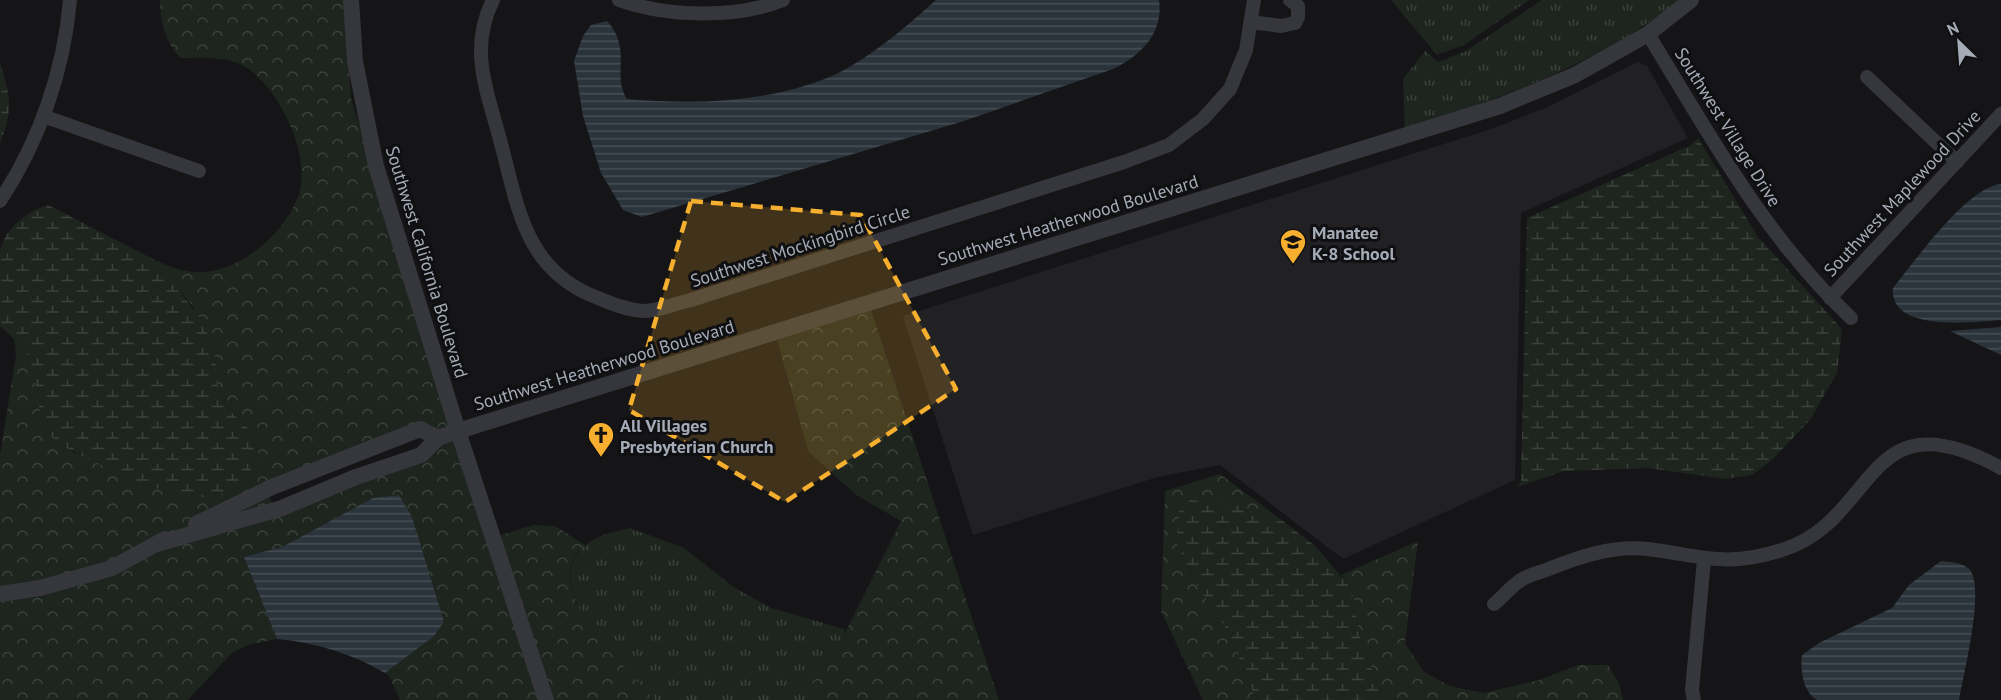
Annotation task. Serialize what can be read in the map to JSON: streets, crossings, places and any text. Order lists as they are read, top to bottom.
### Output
{
  "streets": {
    "street": [
      "Southwest Village Drive",
      "Southwest Maplewood Drive",
      "Southwest Heatherwood Boulevard",
      "Southwest Mockingbird Circle",
      "Southwest California Boulevard"
    ]
  },
  "crossings": [
    ["Southwest Village Drive", "Southwest Maplewood Drive"],
    ["Southwest Village Drive", "Southwest Heatherwood Boulevard"],
    ["Southwest Heatherwood Boulevard", "Southwest California Boulevard"]
  ],
  "places": {
    "school or university": ["Manatee K-8 School"],
    "church": ["All Villages Presbyterian Church"]
  },
  "north": "top left"
}
